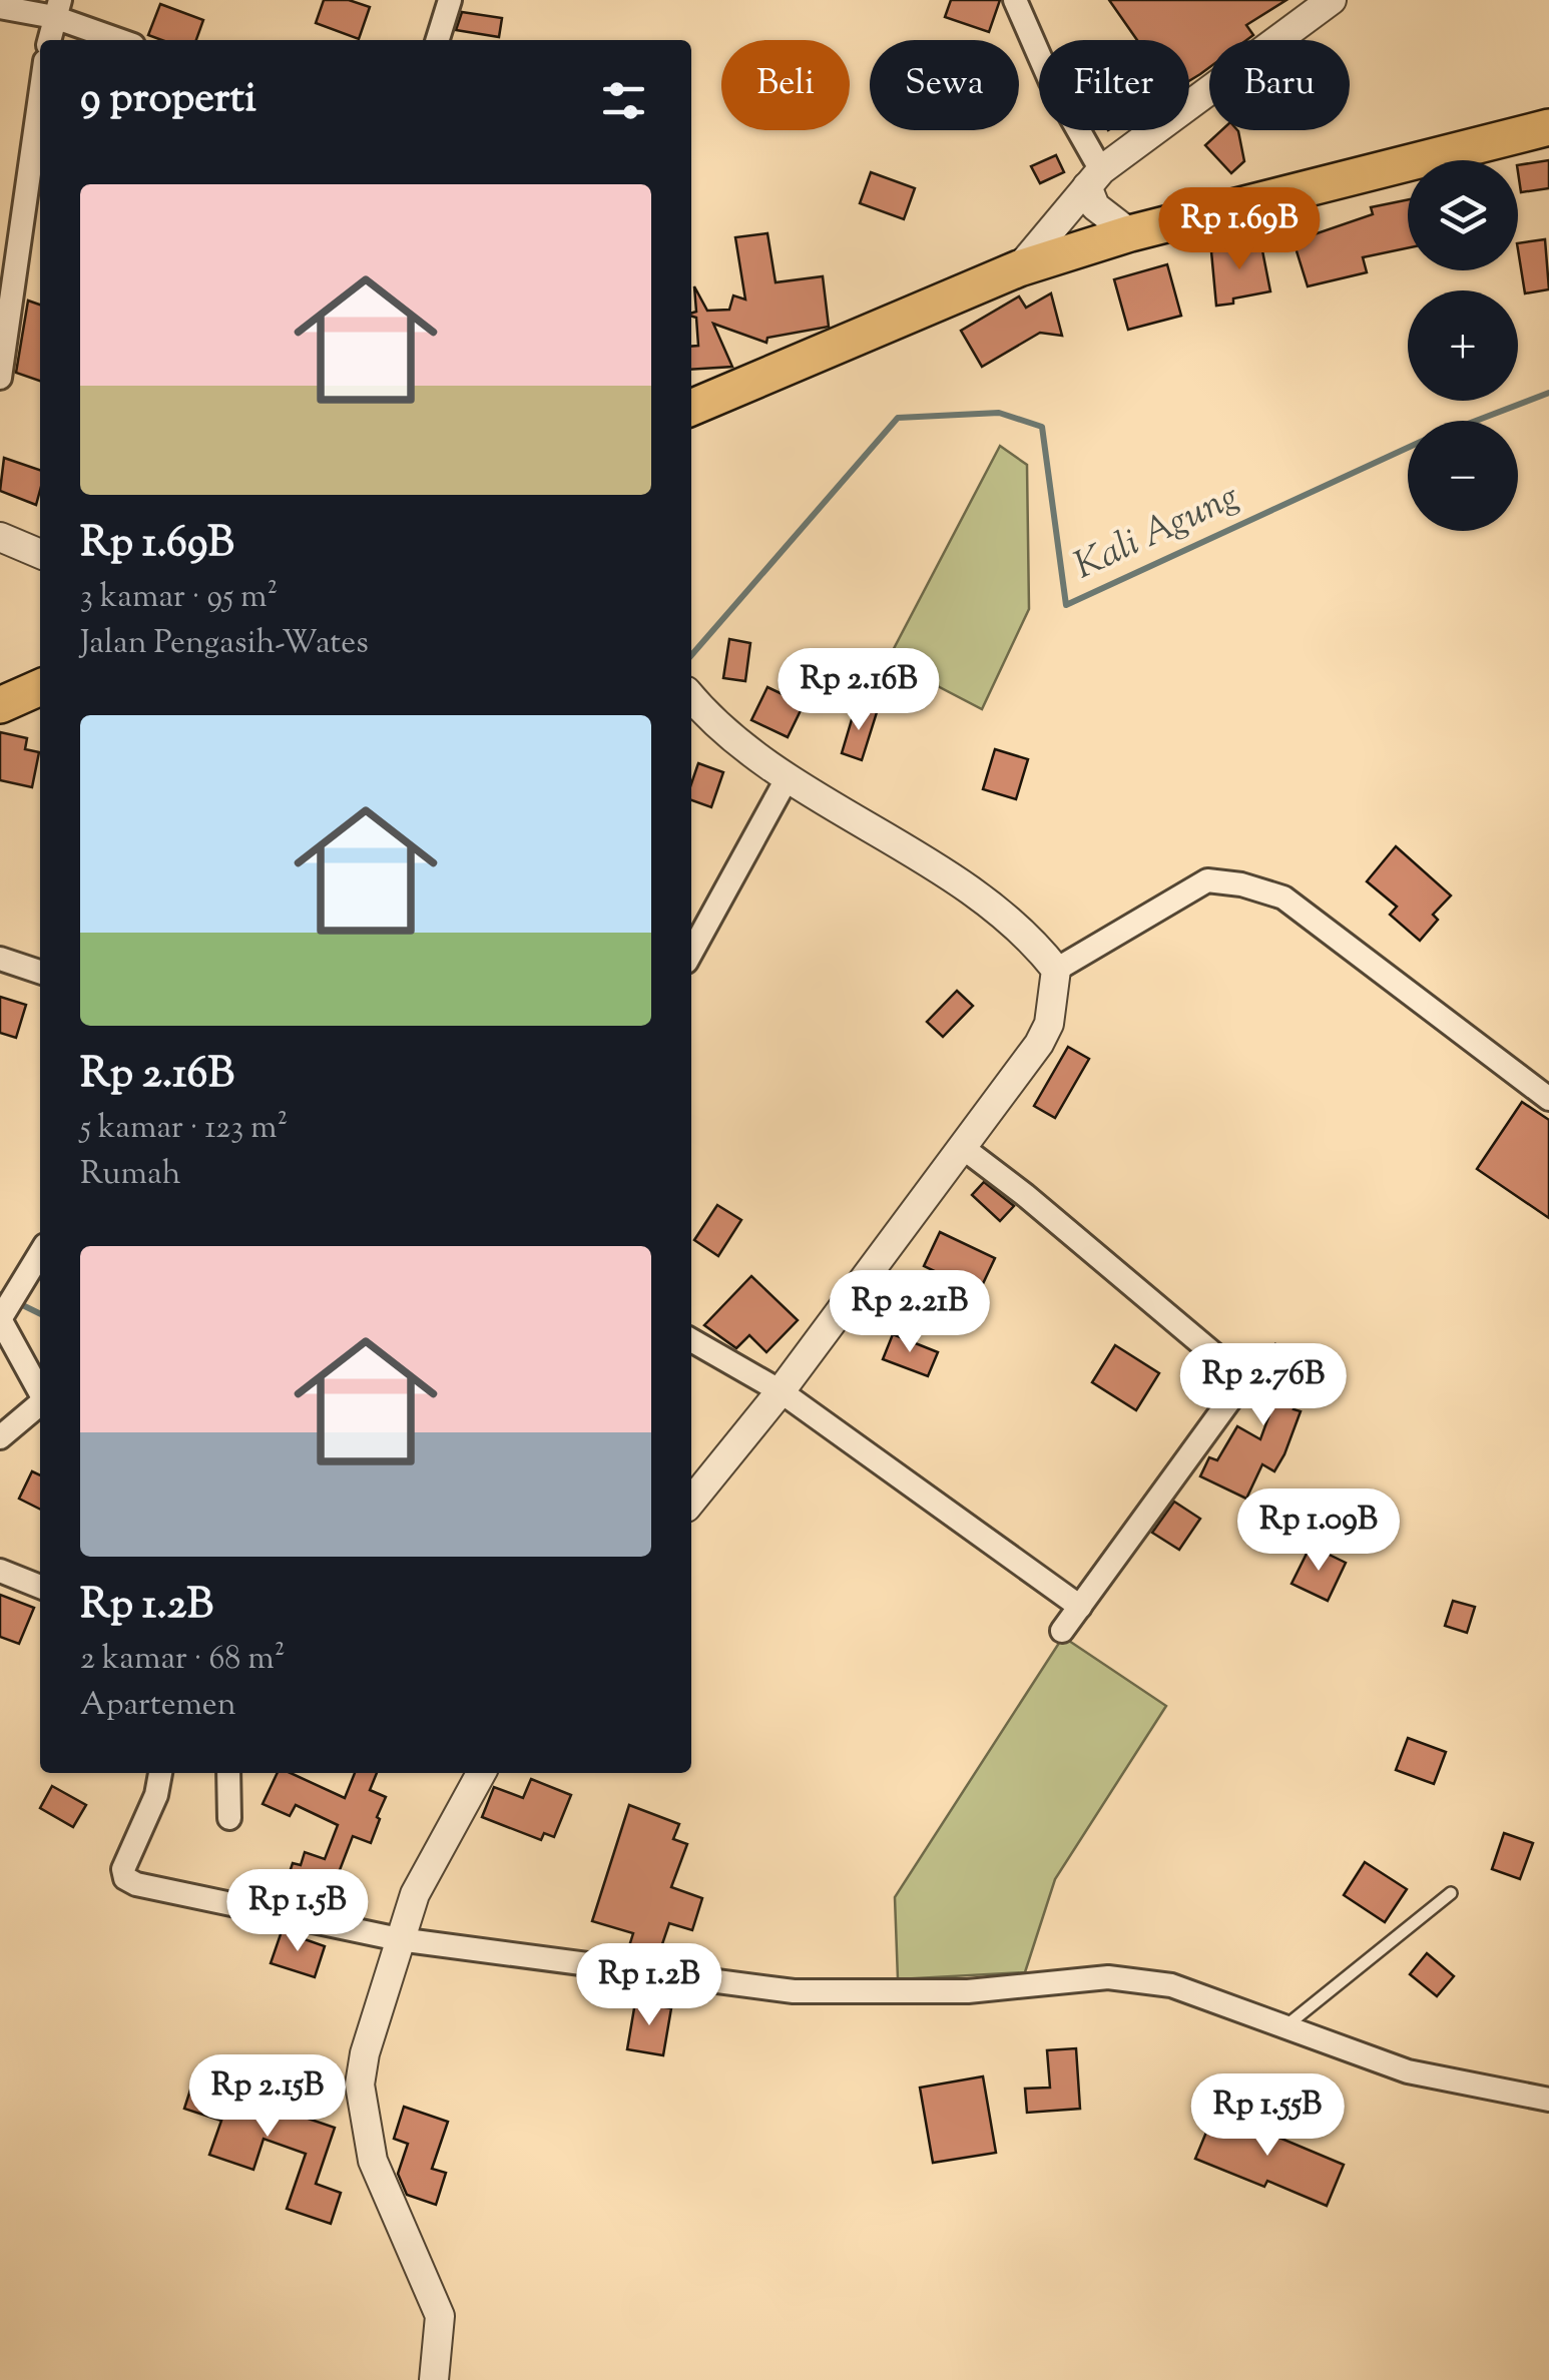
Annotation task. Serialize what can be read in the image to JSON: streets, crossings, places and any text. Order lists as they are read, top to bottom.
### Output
{
  "water": ["Kali Agung"],
  "page": {
    "chip": [
      "Beli",
      "Sewa",
      "Filter",
      "Baru"
    ],
    "heading": "9 properti",
    "map_buttons": ["+", "−"],
    "list": [
      {
        "name": "Rp 1.69B",
        "note": "3 kamar · 95 m² · Jalan Pengasih-Wates"
      },
      {
        "name": "Rp 2.16B",
        "note": "5 kamar · 123 m² · Rumah"
      },
      {
        "name": "Rp 1.2B",
        "note": "2 kamar · 68 m² · Apartemen"
      }
    ],
    "price": [
      "Rp 1.69B",
      "Rp 2.16B",
      "Rp 2.21B",
      "Rp 2.76B",
      "Rp 1.09B",
      "Rp 1.5B",
      "Rp 1.2B",
      "Rp 2.15B",
      "Rp 1.55B"
    ]
  }
}
